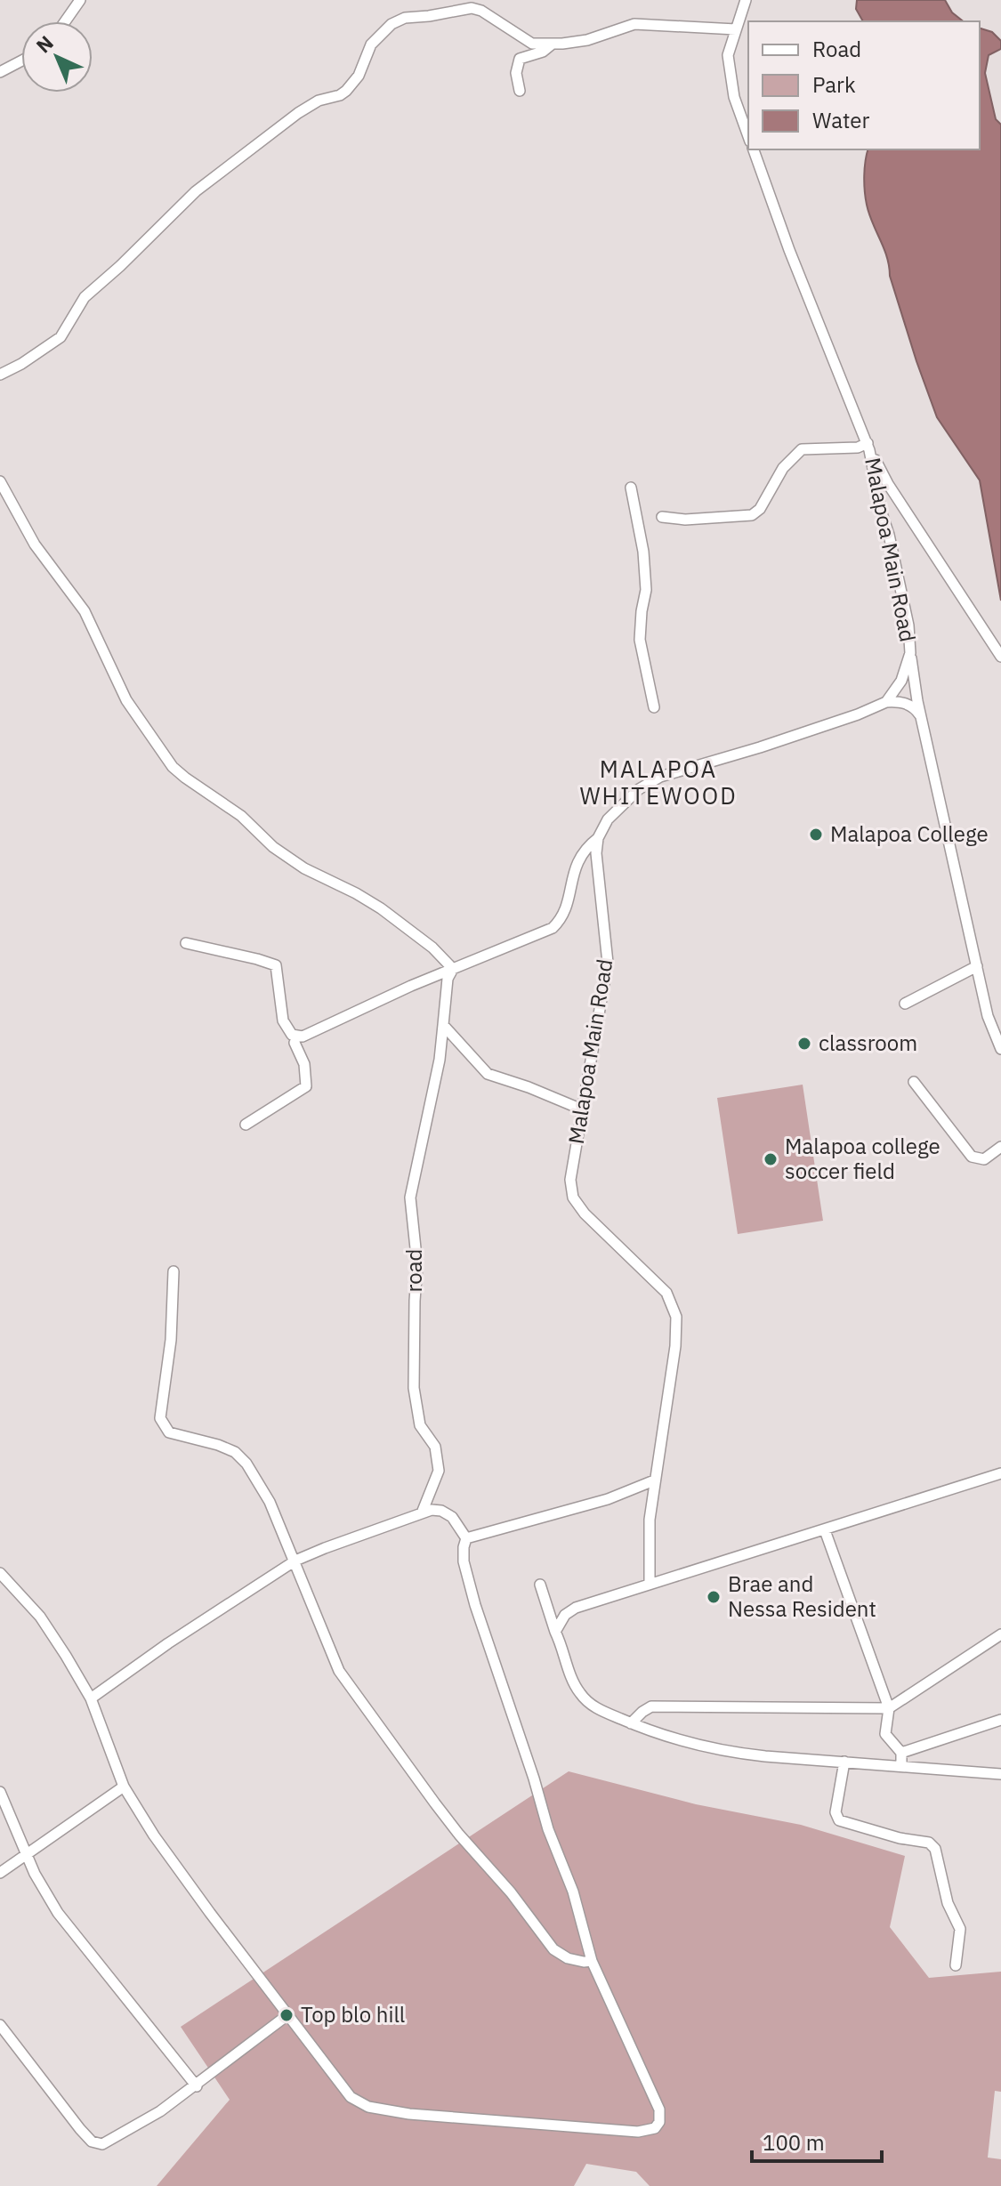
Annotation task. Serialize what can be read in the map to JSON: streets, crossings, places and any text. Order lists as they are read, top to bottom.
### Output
{
  "streets": {
    "street": ["Malapoa Main Road", "road"]
  },
  "districts": ["MALAPOA WHITEWOOD"],
  "places": [
    "Malapoa College",
    "classroom",
    "Malapoa college soccer field",
    "Brae and Nessa Resident",
    "Top blo hill"
  ],
  "legend": ["Road", "Park", "Water"],
  "scale_bar": "100 m",
  "north": "top left"
}
